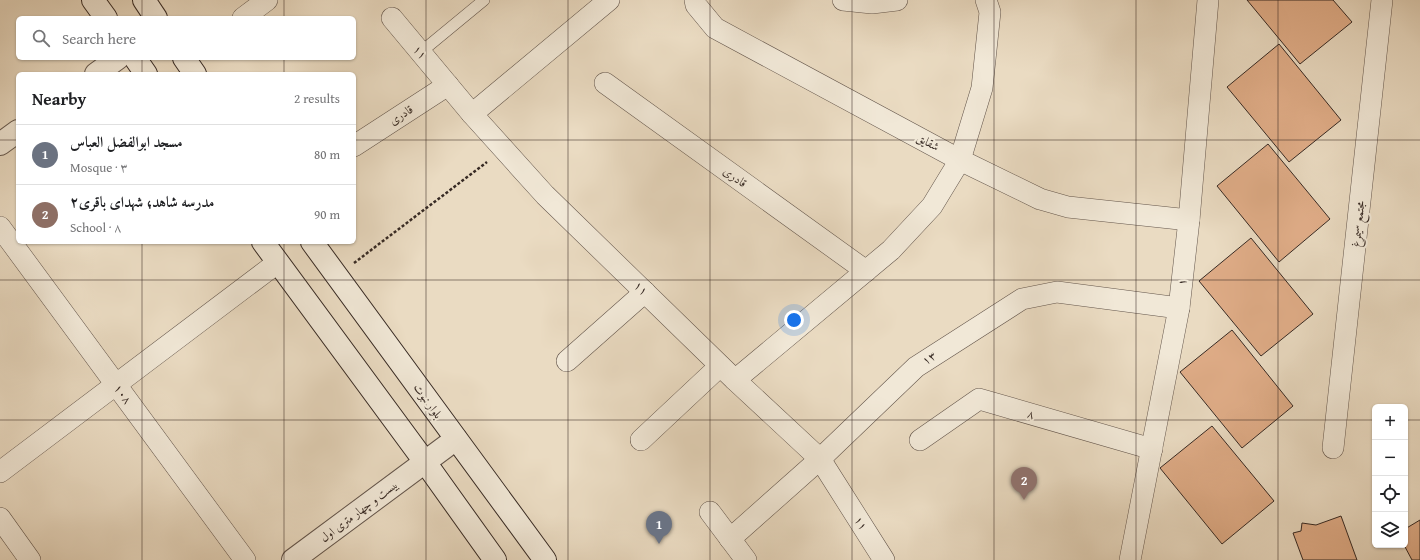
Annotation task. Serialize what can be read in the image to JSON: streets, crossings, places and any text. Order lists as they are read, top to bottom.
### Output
{
  "streets": {
    "main road": ["بلوار نبوت", "بیست و چهار متری اول"],
    "street": [
      "۱۱",
      "قادری",
      "شقایق",
      "مجتمع سیمرغ",
      "۱",
      "۱۳",
      "۱۰۸",
      "۸"
    ]
  },
  "crossings": [
    ["۱۱", "قادری"],
    ["۱۱", "۱۳"],
    ["شقایق", "۱"],
    ["۱", "۱۳"],
    ["۱", "۸"],
    ["بلوار نبوت", "بیست و چهار متری اول"]
  ],
  "page": {
    "search": "Search here",
    "heading": ["Nearby", "2 results"],
    "list": [
      {
        "mark": "1",
        "name": "مسجد ابوالفضل العباس",
        "note": "Mosque · ۳",
        "value": "80 m"
      },
      {
        "mark": "2",
        "name": "مدرسه شاهد؛ شهدای باقری۲",
        "note": "School · ۸",
        "value": "90 m"
      }
    ],
    "map_buttons": ["+", "−"],
    "pins": ["2", "1"]
  }
}
